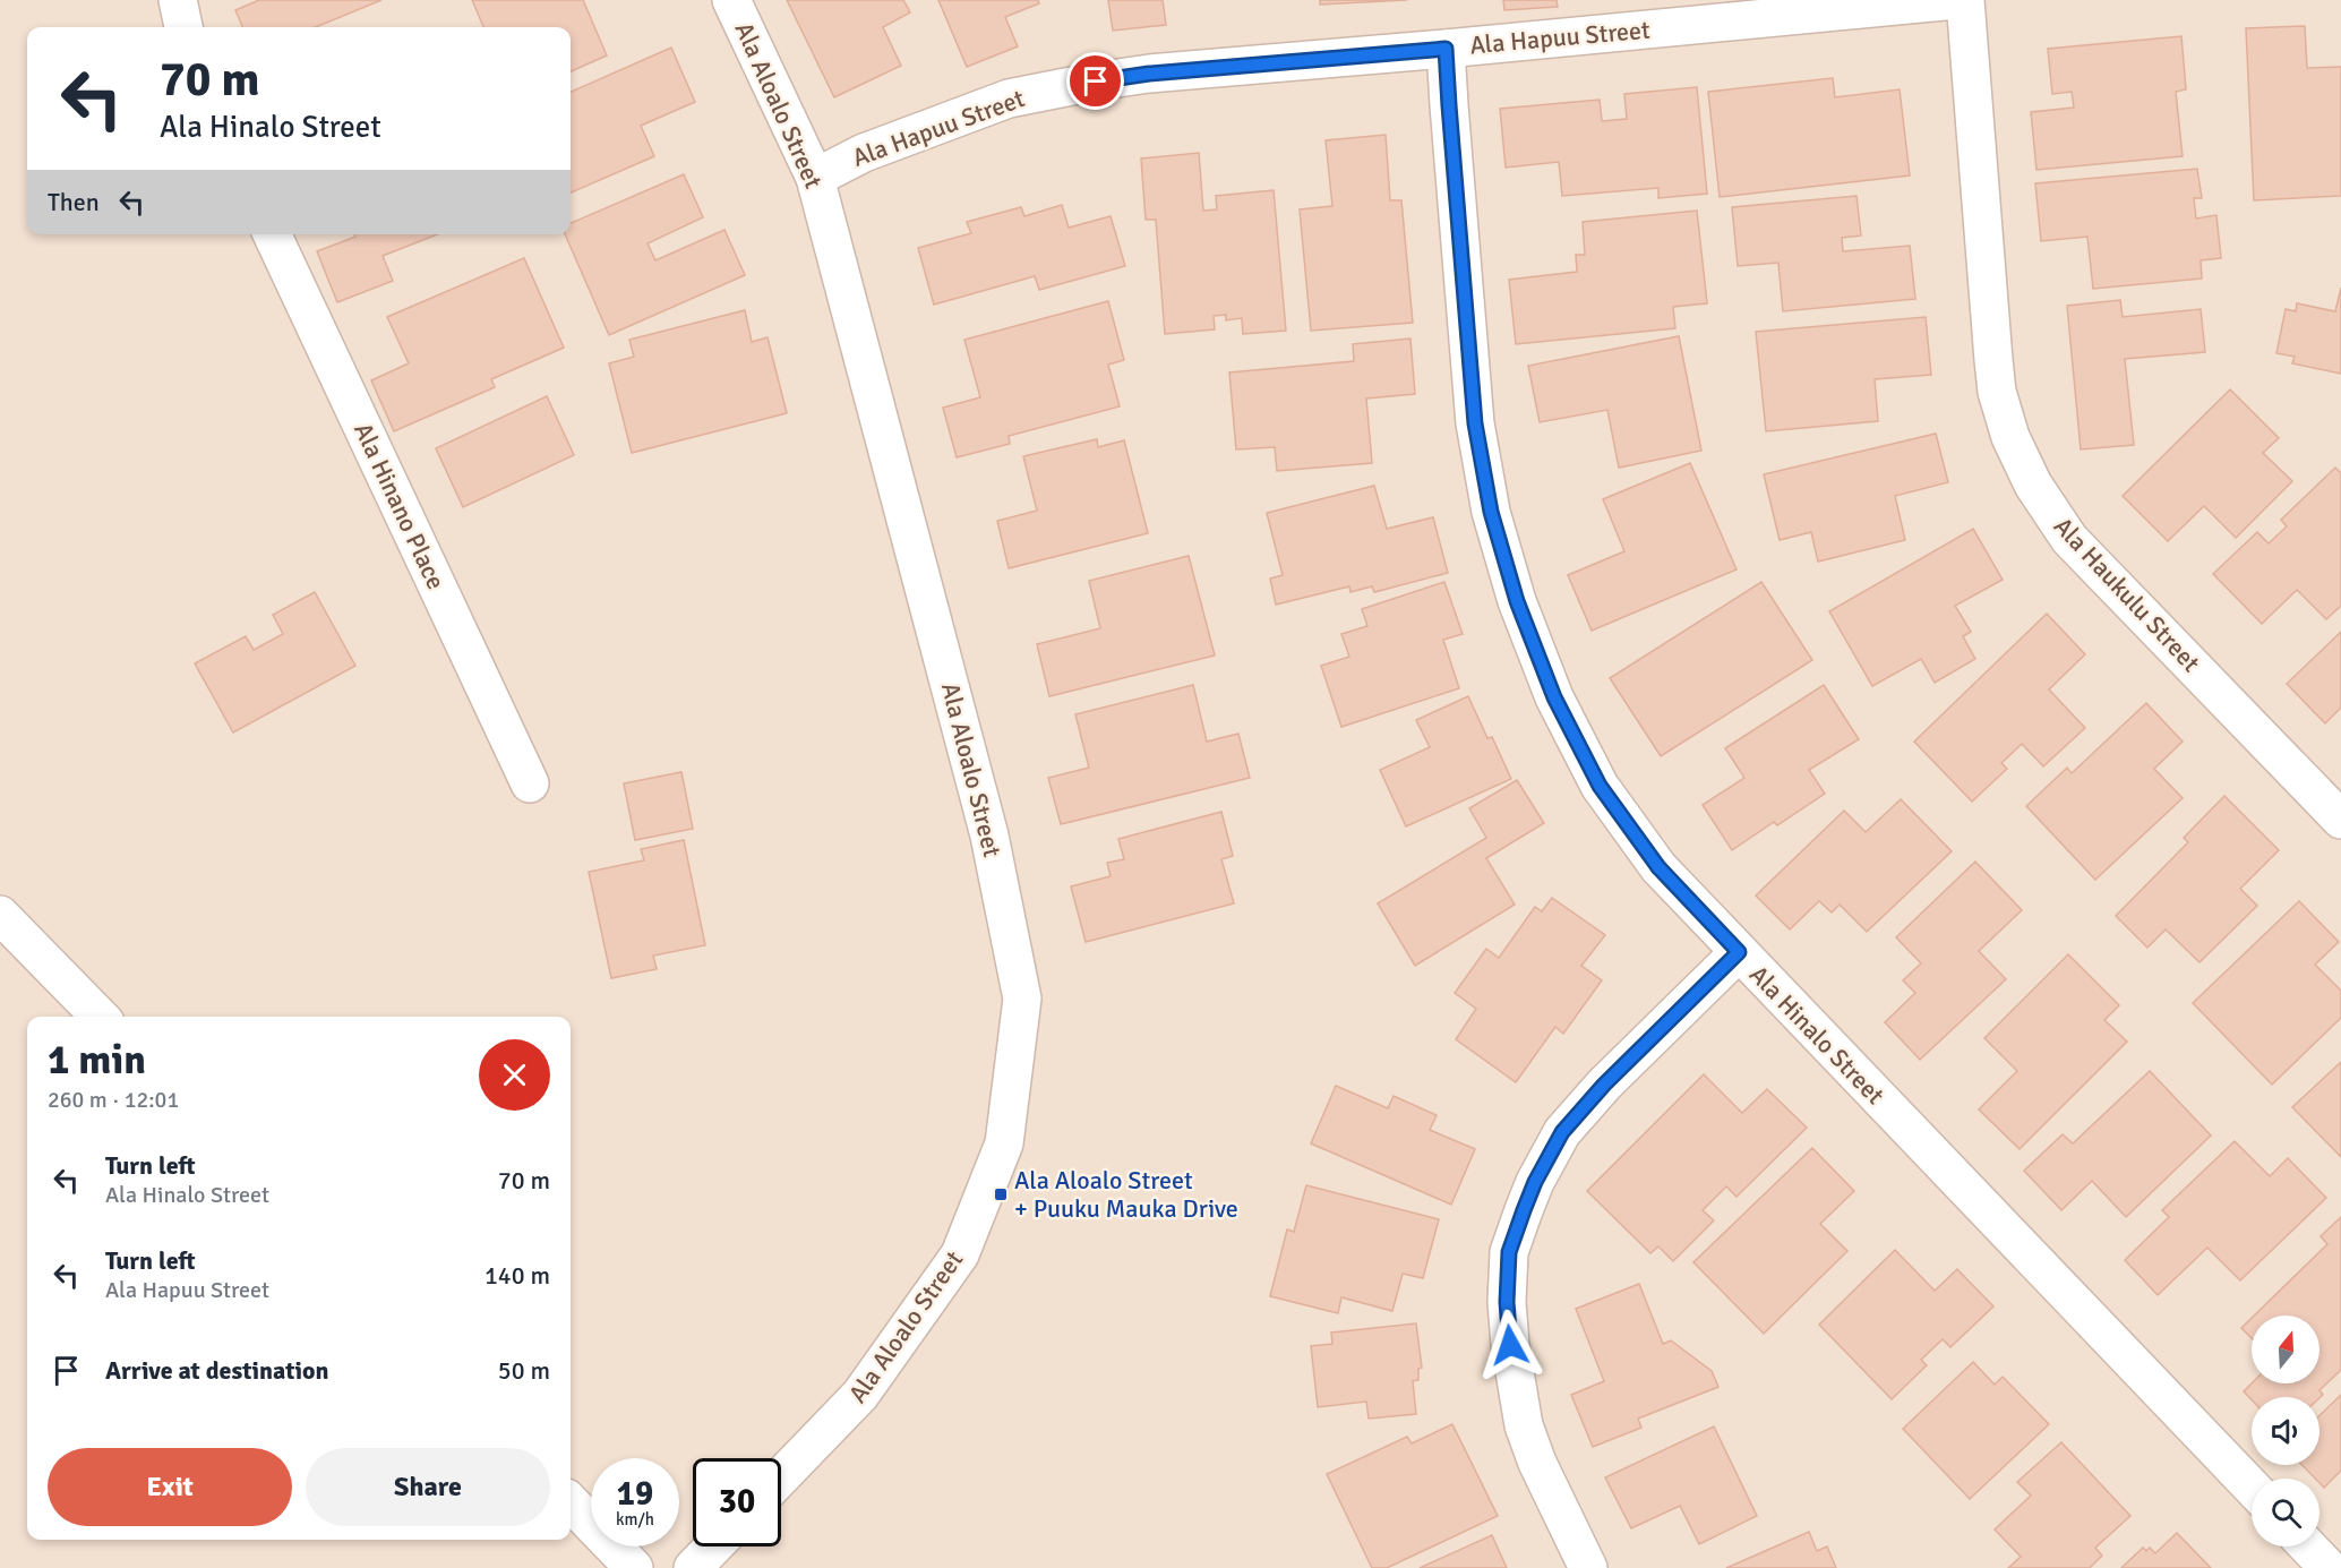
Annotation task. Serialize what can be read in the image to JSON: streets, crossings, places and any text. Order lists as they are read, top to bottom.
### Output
{
  "streets": {
    "street": [
      "Ala Hapuu Street",
      "Ala Aloalo Street",
      "Ala Hinano Place",
      "Ala Haukulu Street",
      "Ala Hinalo Street"
    ]
  },
  "crossings": [
    ["Ala Hapuu Street", "Ala Aloalo Street"],
    ["Ala Hapuu Street", "Ala Hinalo Street"]
  ],
  "places": {
    "transit": ["Ala Aloalo Street + Puuku Mauka Drive"]
  },
  "north": "top",
  "page": {
    "turn": ["70 m", "Ala Hinalo Street"],
    "then": "Then",
    "heading": ["1 min", "260 m · 12:01"],
    "list": [
      {
        "name": "Turn left",
        "note": "Ala Hinalo Street",
        "value": "70 m"
      },
      {
        "name": "Turn left",
        "note": "Ala Hapuu Street",
        "value": "140 m"
      },
      {
        "name": "Arrive at destination",
        "value": "50 m"
      }
    ],
    "buttons": ["Exit", "Share"],
    "speed": "19 km/h",
    "limit": "30"
  }
}
